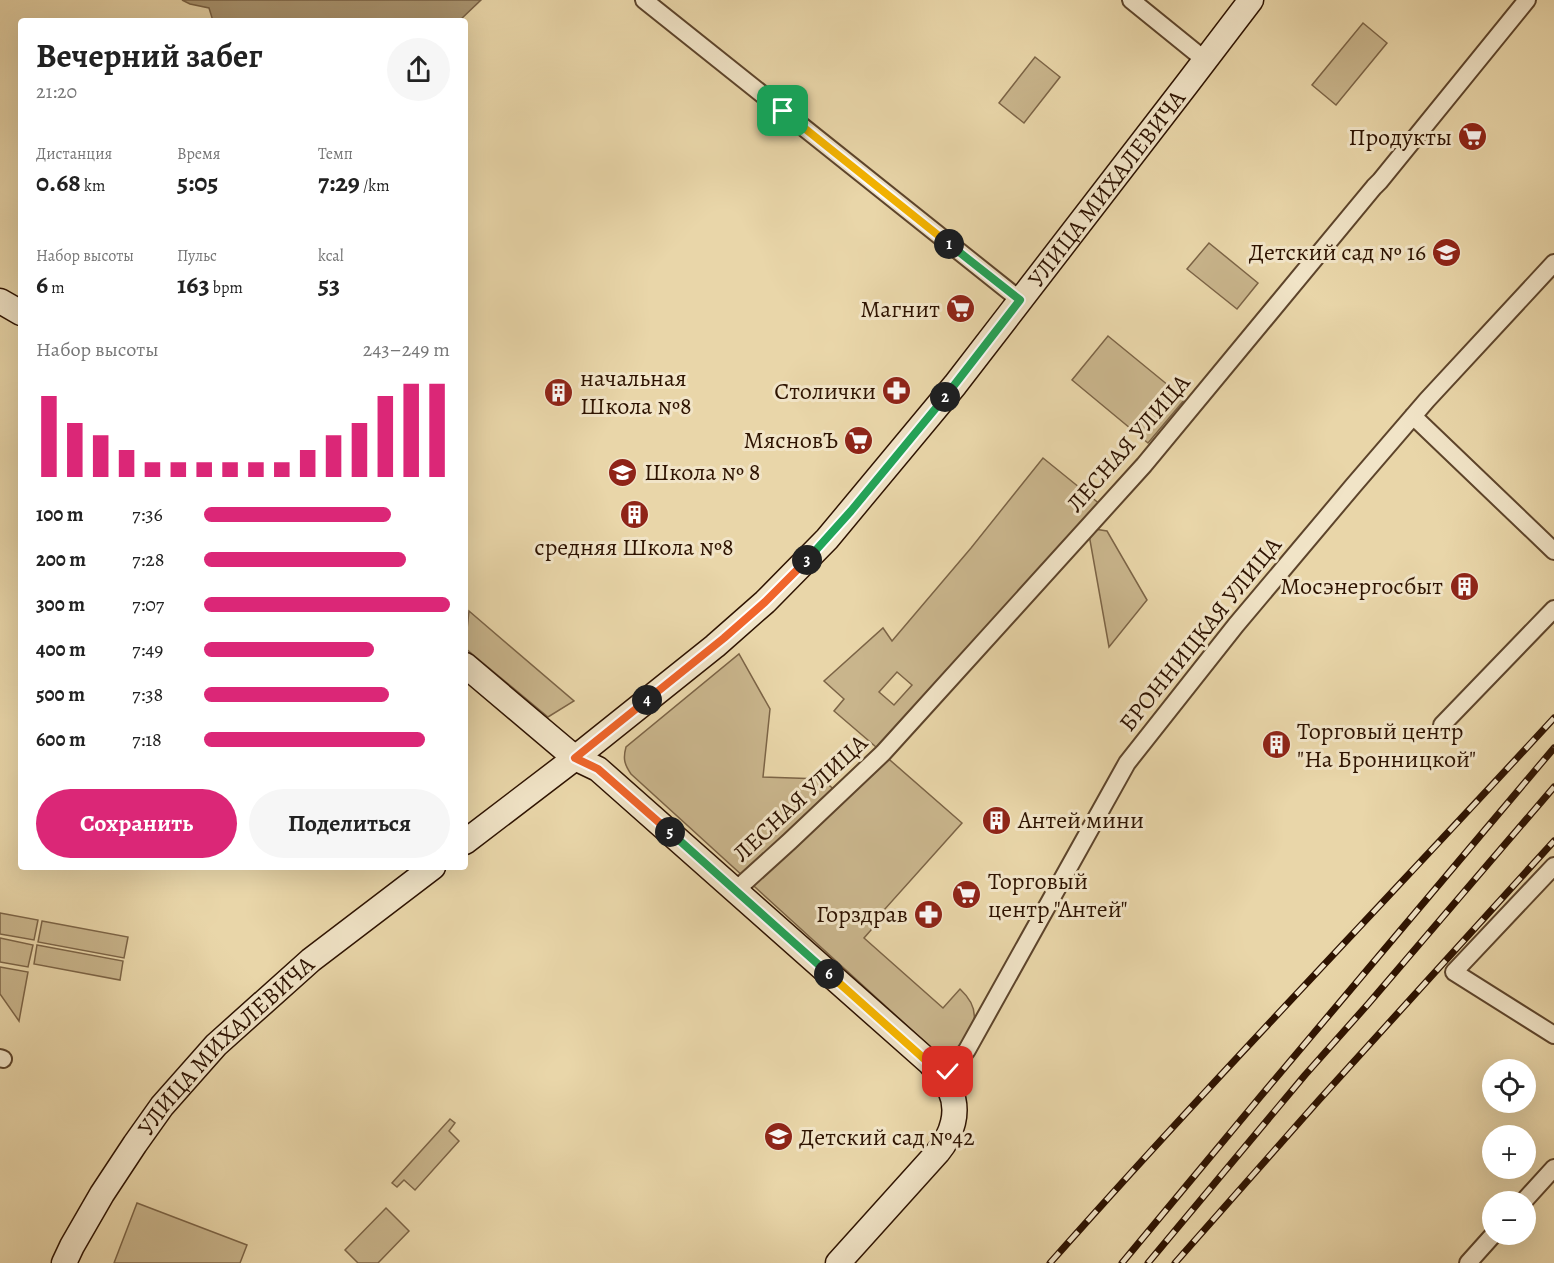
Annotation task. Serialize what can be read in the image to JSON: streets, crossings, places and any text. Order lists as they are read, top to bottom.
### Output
{
  "streets": {
    "main road": ["УЛИЦА МИХАЛЕВИЧА"],
    "street": ["ЛЕСНАЯ УЛИЦА", "БРОННИЦКАЯ УЛИЦА"]
  },
  "places": {
    "supermarket": [
      "Продукты",
      "Магнит",
      "МясновЪ",
      "Торговый центр \"Антей\""
    ],
    "school or university": ["Детский сад № 16", "Школа № 8", "Детский сад №42"],
    "pharmacy": ["Столички", "Горздрав"],
    "building": [
      "начальная Школа №8",
      "средняя Школа №8",
      "Мосэнергосбыт",
      "Торговый центр \"На Бронницкой\"",
      "Антей мини"
    ]
  },
  "page": {
    "heading": ["Вечерний забег", "21:20"],
    "stats": [
      ["Дистанция", "0.68 km"],
      ["Время", "5:05"],
      ["Темп", "7:29 /km"],
      ["Набор высоты", "6 m"],
      ["Пульс", "163 bpm"],
      ["kcal", "53"]
    ],
    "pins": [
      "1",
      "2",
      "3",
      "4",
      "5",
      "6"
    ],
    "chart": ["Набор высоты", "243–249 m"],
    "list": [
      {
        "name": "100 m",
        "note": "7:36"
      },
      {
        "name": "200 m",
        "note": "7:28"
      },
      {
        "name": "300 m",
        "note": "7:07"
      },
      {
        "name": "400 m",
        "note": "7:49"
      },
      {
        "name": "500 m",
        "note": "7:38"
      },
      {
        "name": "600 m",
        "note": "7:18"
      }
    ],
    "buttons": ["Сохранить", "Поделиться"],
    "map_buttons": ["+", "−"]
  }
}
